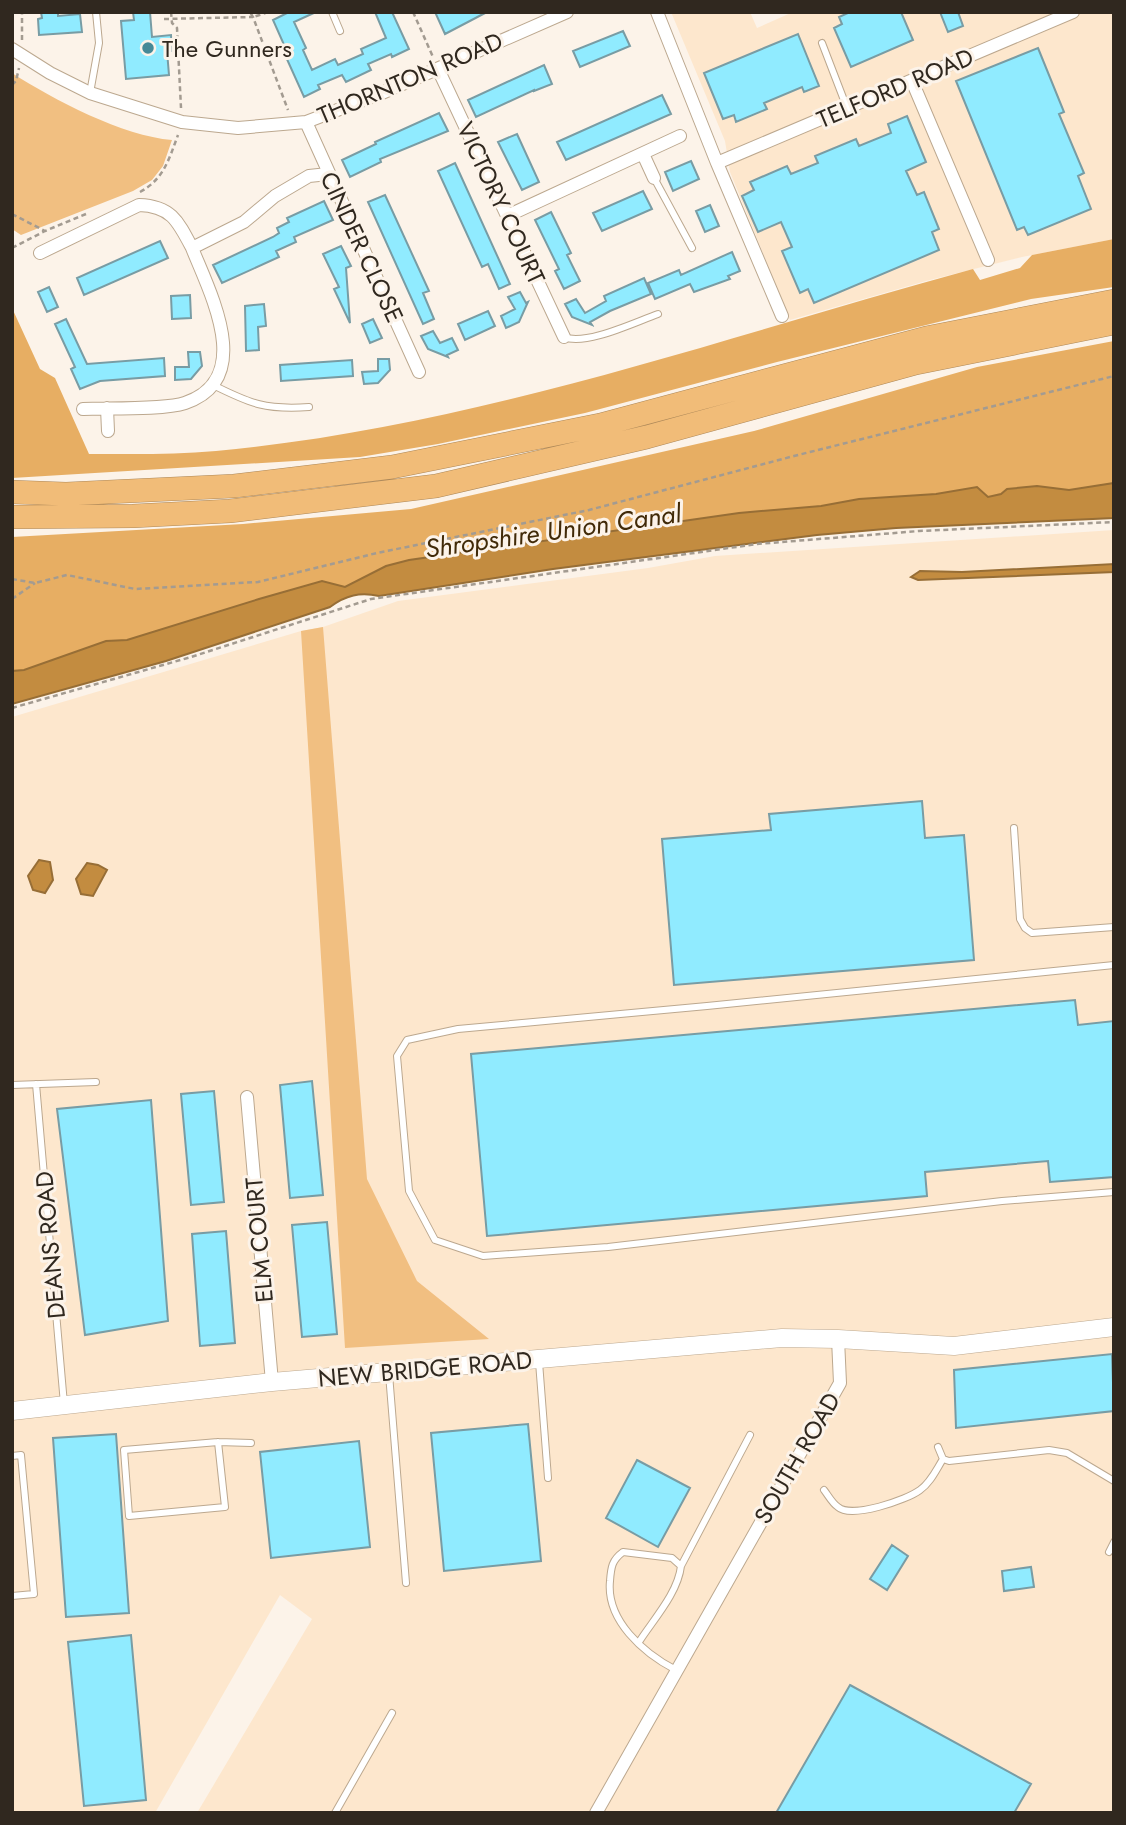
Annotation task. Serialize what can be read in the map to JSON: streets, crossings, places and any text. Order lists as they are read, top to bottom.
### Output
{
  "streets": {
    "street": [
      "THORNTON ROAD",
      "TELFORD ROAD",
      "VICTORY COURT",
      "CINDER CLOSE",
      "ELM COURT",
      "NEW BRIDGE ROAD",
      "SOUTH ROAD"
    ],
    "lane": ["DEANS ROAD"]
  },
  "crossings": [
    ["THORNTON ROAD", "VICTORY COURT"],
    ["THORNTON ROAD", "CINDER CLOSE"],
    ["ELM COURT", "NEW BRIDGE ROAD"],
    ["DEANS ROAD", "NEW BRIDGE ROAD"],
    ["NEW BRIDGE ROAD", "SOUTH ROAD"]
  ],
  "water": ["Shropshire Union Canal"],
  "places": ["The Gunners"]
}
